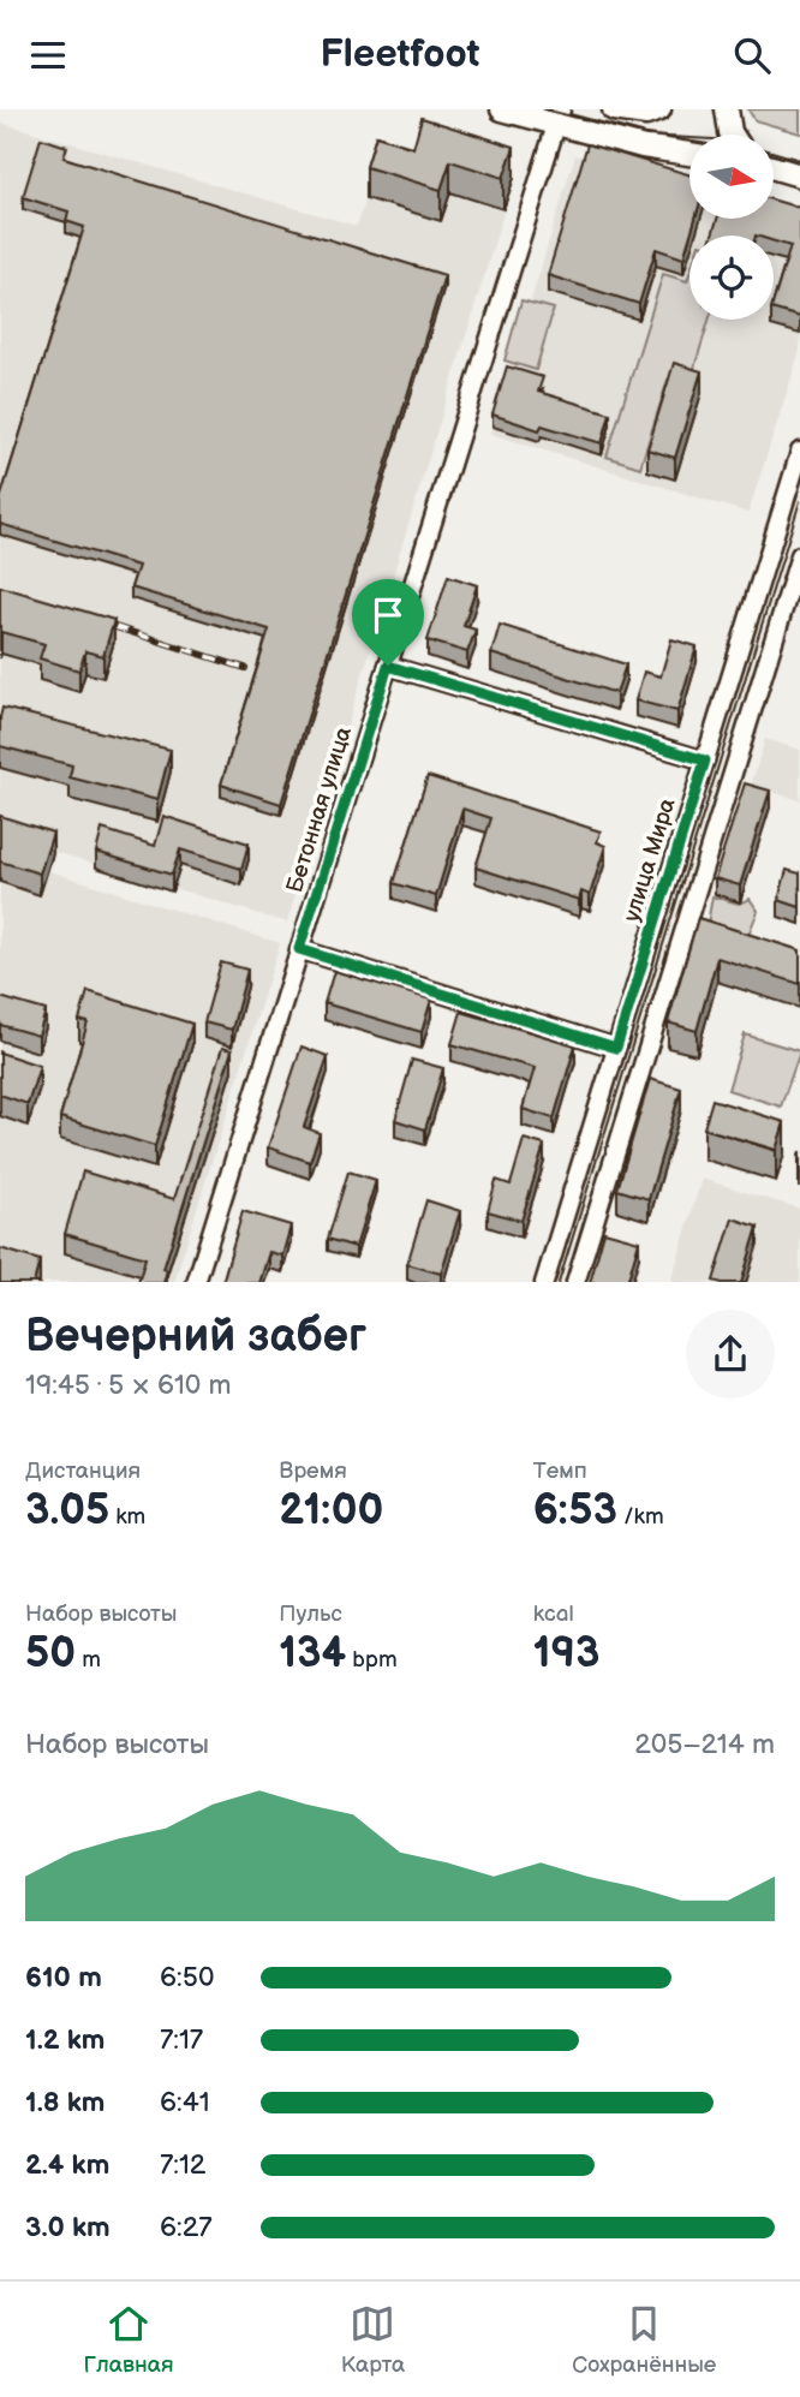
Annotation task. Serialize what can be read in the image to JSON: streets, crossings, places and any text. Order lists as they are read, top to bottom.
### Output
{
  "streets": {
    "street": ["Бетонная улица", "улица Мира"]
  },
  "north": "right",
  "page": {
    "header": "Fleetfoot",
    "heading": ["Вечерний забег", "19:45 · 5 × 610 m"],
    "stats": [
      ["Дистанция", "3.05 km"],
      ["Время", "21:00"],
      ["Темп", "6:53 /km"],
      ["Набор высоты", "50 m"],
      ["Пульс", "134 bpm"],
      ["kcal", "193"]
    ],
    "chart": ["Набор высоты", "205–214 m"],
    "list": [
      {
        "name": "610 m",
        "note": "6:50"
      },
      {
        "name": "1.2 km",
        "note": "7:17"
      },
      {
        "name": "1.8 km",
        "note": "6:41"
      },
      {
        "name": "2.4 km",
        "note": "7:12"
      },
      {
        "name": "3.0 km",
        "note": "6:27"
      }
    ],
    "tabs": ["Главная", "Карта", "Сохранённые"]
  }
}
